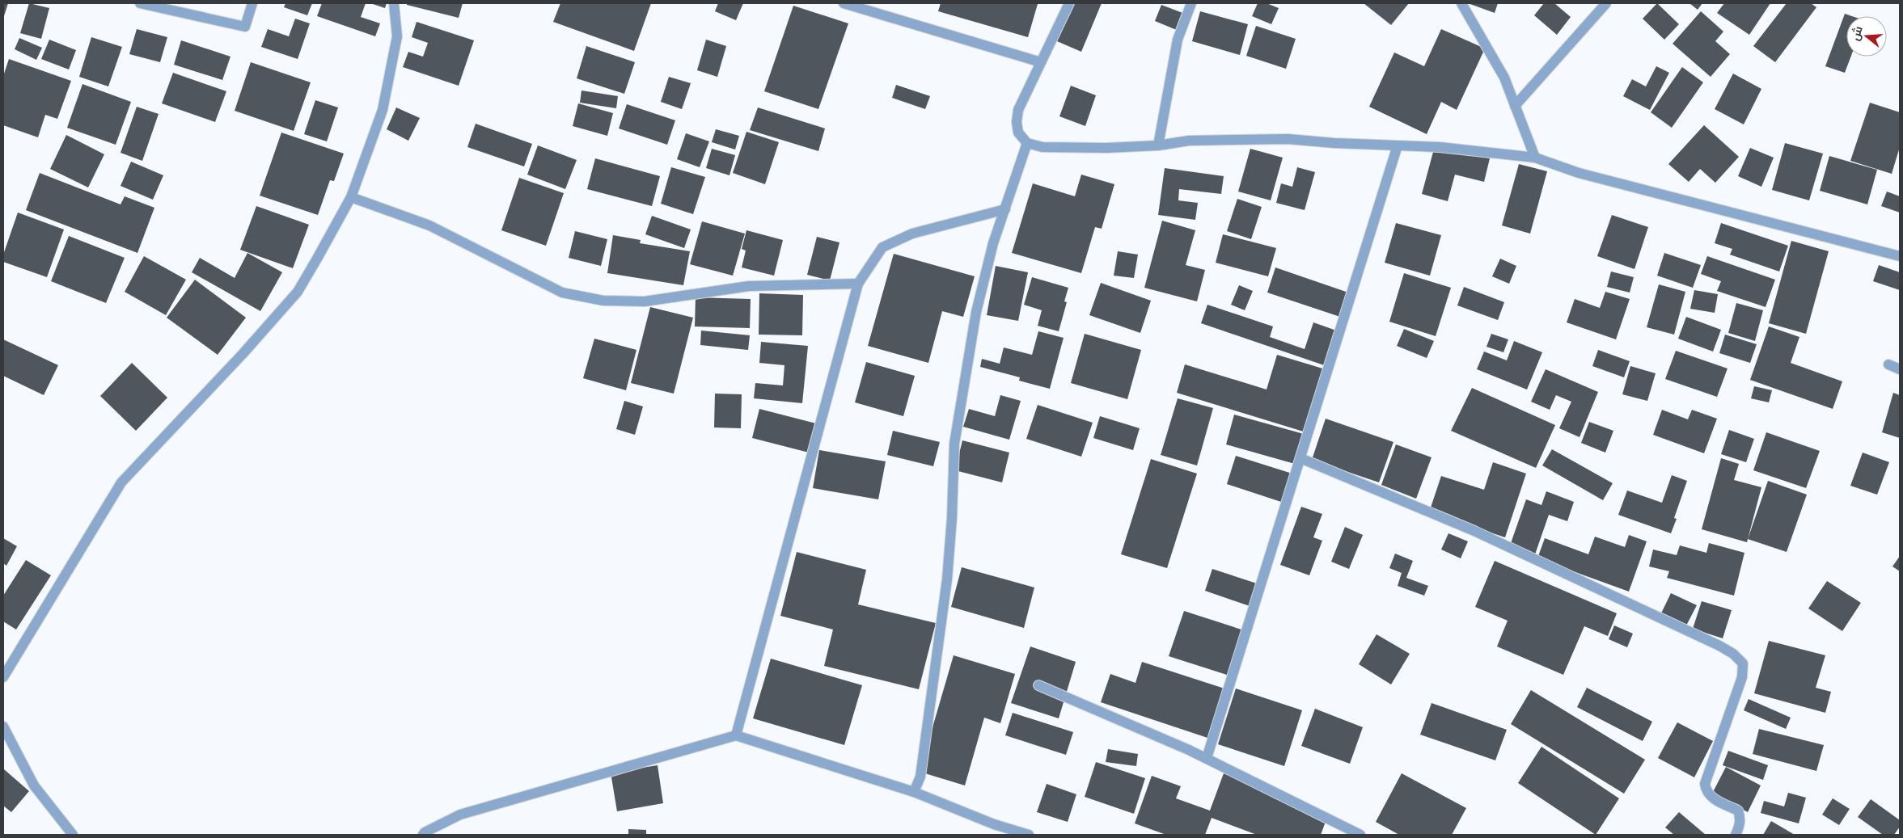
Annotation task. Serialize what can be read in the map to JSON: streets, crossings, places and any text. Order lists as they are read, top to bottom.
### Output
{
  "north": "left"
}
